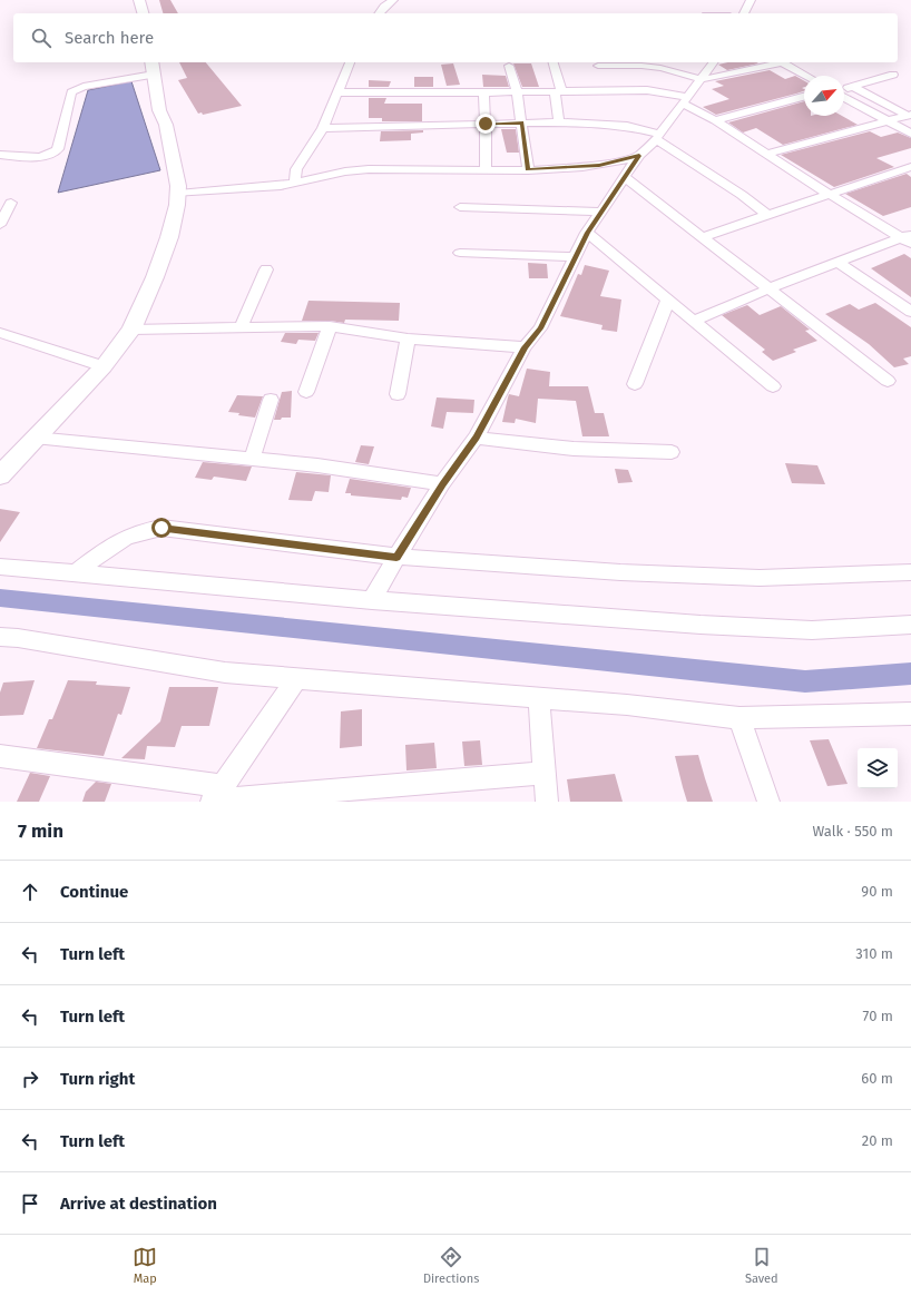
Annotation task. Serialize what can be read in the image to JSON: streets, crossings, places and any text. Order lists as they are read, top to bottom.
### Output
{
  "north": "top right",
  "page": {
    "search": "Search here",
    "heading": ["7 min", "Walk · 550 m"],
    "list": [
      ["Continue", "90 m"],
      ["Turn left", "310 m"],
      ["Turn left", "70 m"],
      ["Turn right", "60 m"],
      ["Turn left", "20 m"],
      "Arrive at destination"
    ],
    "nav": ["Map", "Directions", "Saved"]
  }
}
